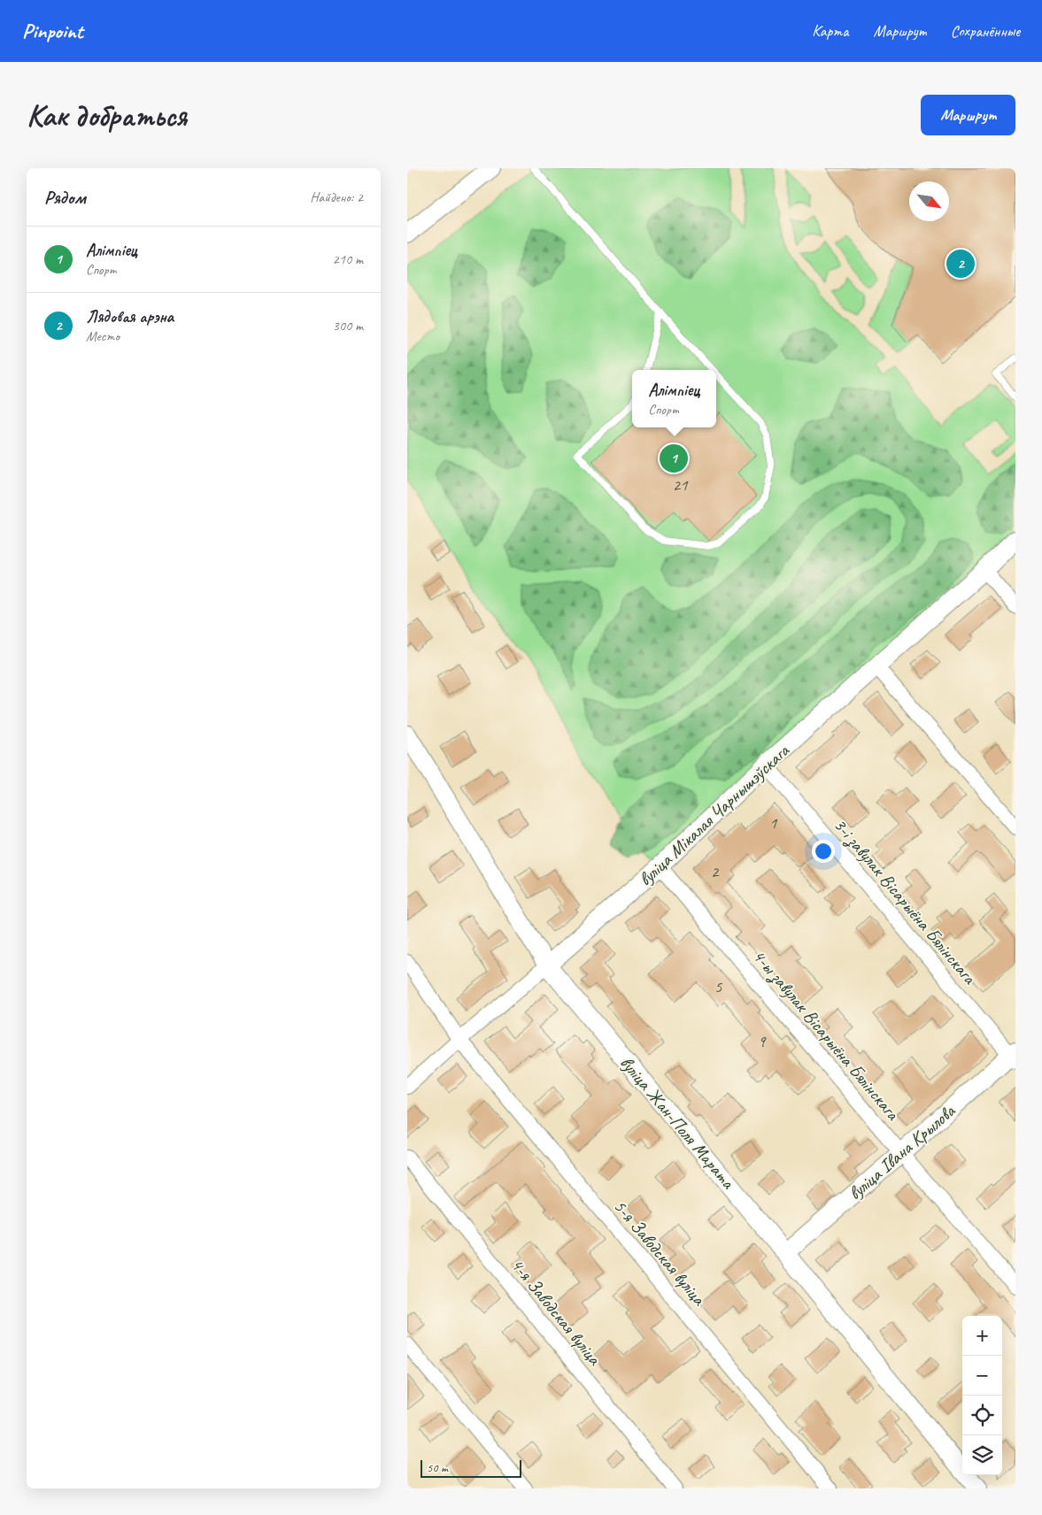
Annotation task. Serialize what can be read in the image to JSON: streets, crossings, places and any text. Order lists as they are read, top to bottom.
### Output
{
  "streets": {
    "street": [
      "вуліца Мікалая Чарнышэўскага",
      "3-і завулак Вісарыёна Бялінскага",
      "4-ы завулак Вісарыёна Бялінскага",
      "вуліца Жан-Поля Марата",
      "вуліца Івана Крылова",
      "5-я Заводская вуліца",
      "4-я Заводская вуліца"
    ]
  },
  "crossings": [
    ["вуліца Мікалая Чарнышэўскага", "3-і завулак Вісарыёна Бялінскага"],
    ["вуліца Мікалая Чарнышэўскага", "4-ы завулак Вісарыёна Бялінскага"],
    ["вуліца Мікалая Чарнышэўскага", "вуліца Жан-Поля Марата"],
    ["вуліца Мікалая Чарнышэўскага", "5-я Заводская вуліца"],
    ["3-і завулак Вісарыёна Бялінскага", "вуліца Івана Крылова"],
    ["4-ы завулак Вісарыёна Бялінскага", "вуліца Івана Крылова"],
    ["вуліца Жан-Поля Марата", "вуліца Івана Крылова"]
  ],
  "house_numbers": [
    "21",
    "1",
    "2",
    "5",
    "9"
  ],
  "scale_bar": "50 m",
  "north": "bottom right",
  "page": {
    "header": "Pinpoint",
    "nav": ["Карта", "Маршрут", "Сохранённые"],
    "buttons": "Маршрут",
    "title": "Как добраться",
    "heading": ["Рядом", "Найдено: 2"],
    "list": [
      {
        "mark": "1",
        "name": "Алімпіец",
        "note": "Спорт",
        "value": "210 m"
      },
      {
        "mark": "2",
        "name": "Лядовая арэна",
        "note": "Место",
        "value": "300 m"
      }
    ],
    "pins": ["2", "1"],
    "popup": ["Алімпіец", "Спорт"],
    "map_buttons": ["+", "−"],
    "scale": "50 m"
  }
}
